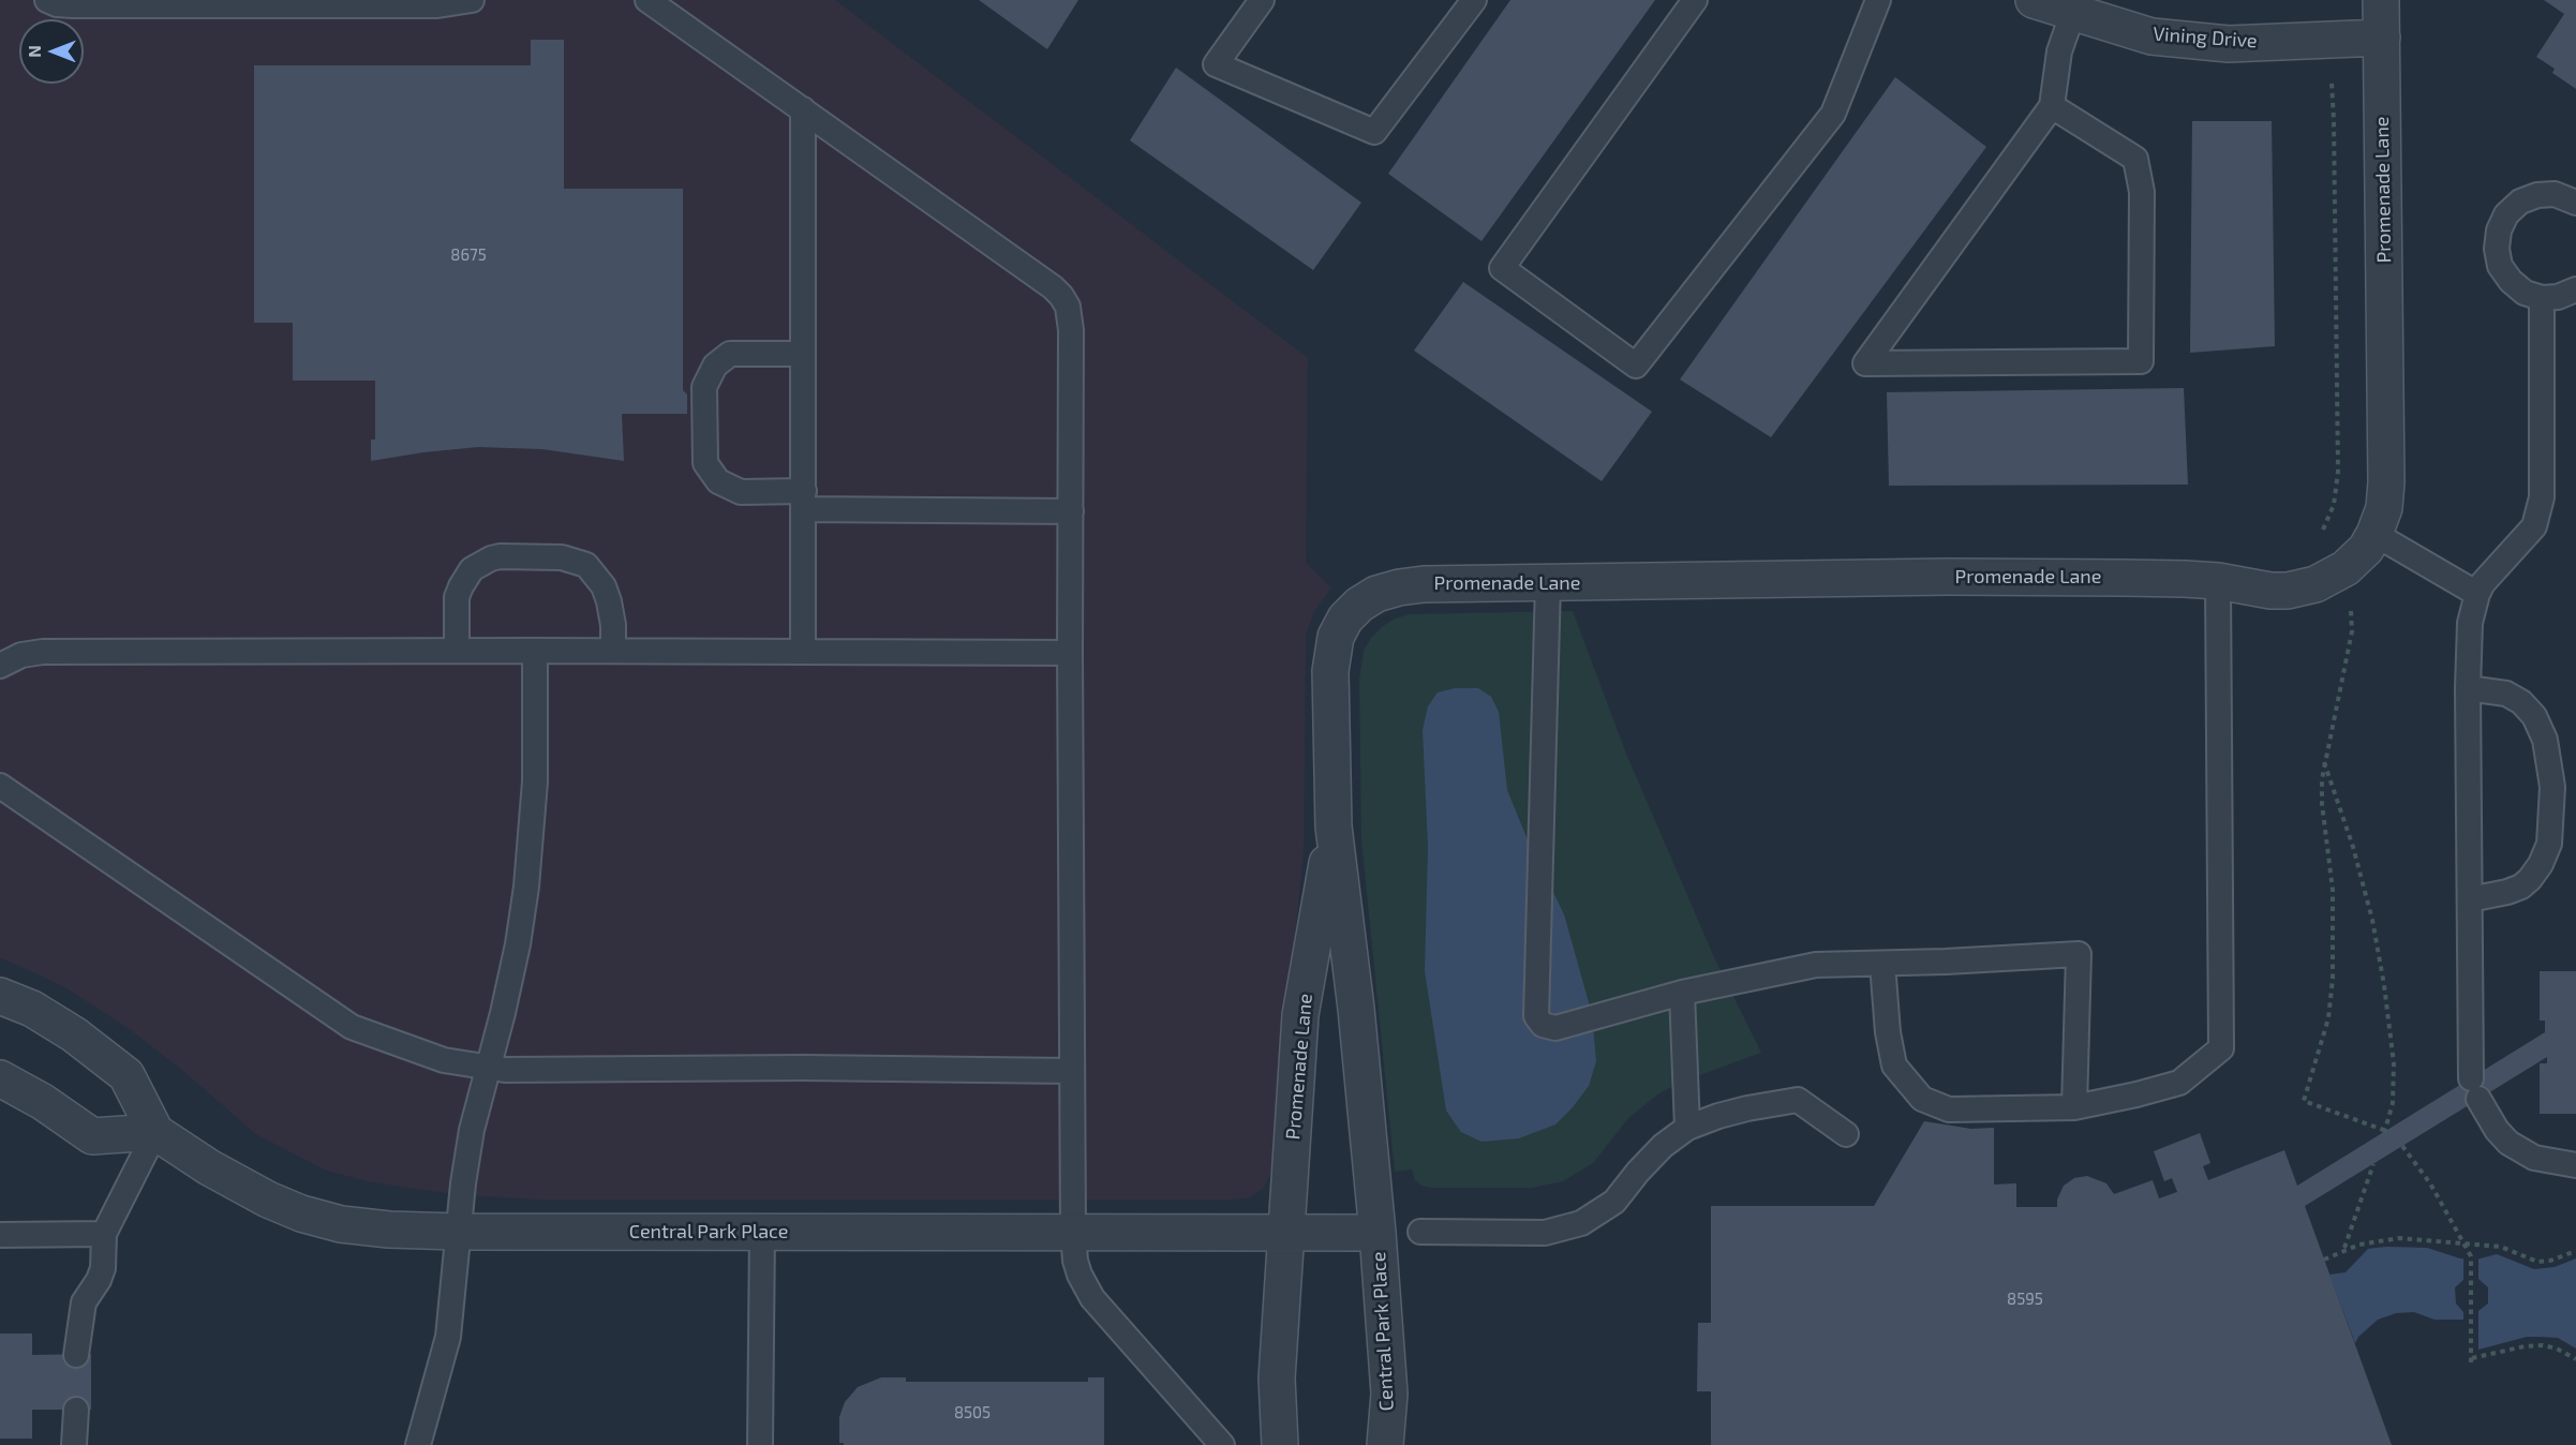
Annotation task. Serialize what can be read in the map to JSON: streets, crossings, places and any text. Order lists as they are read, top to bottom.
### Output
{
  "streets": {
    "street": ["Vining Drive", "Promenade Lane", "Central Park Place"]
  },
  "crossings": [
    ["Vining Drive", "Promenade Lane"],
    ["Promenade Lane", "Central Park Place"]
  ],
  "house_numbers": ["8675", "8595", "8505"],
  "north": "left"
}
